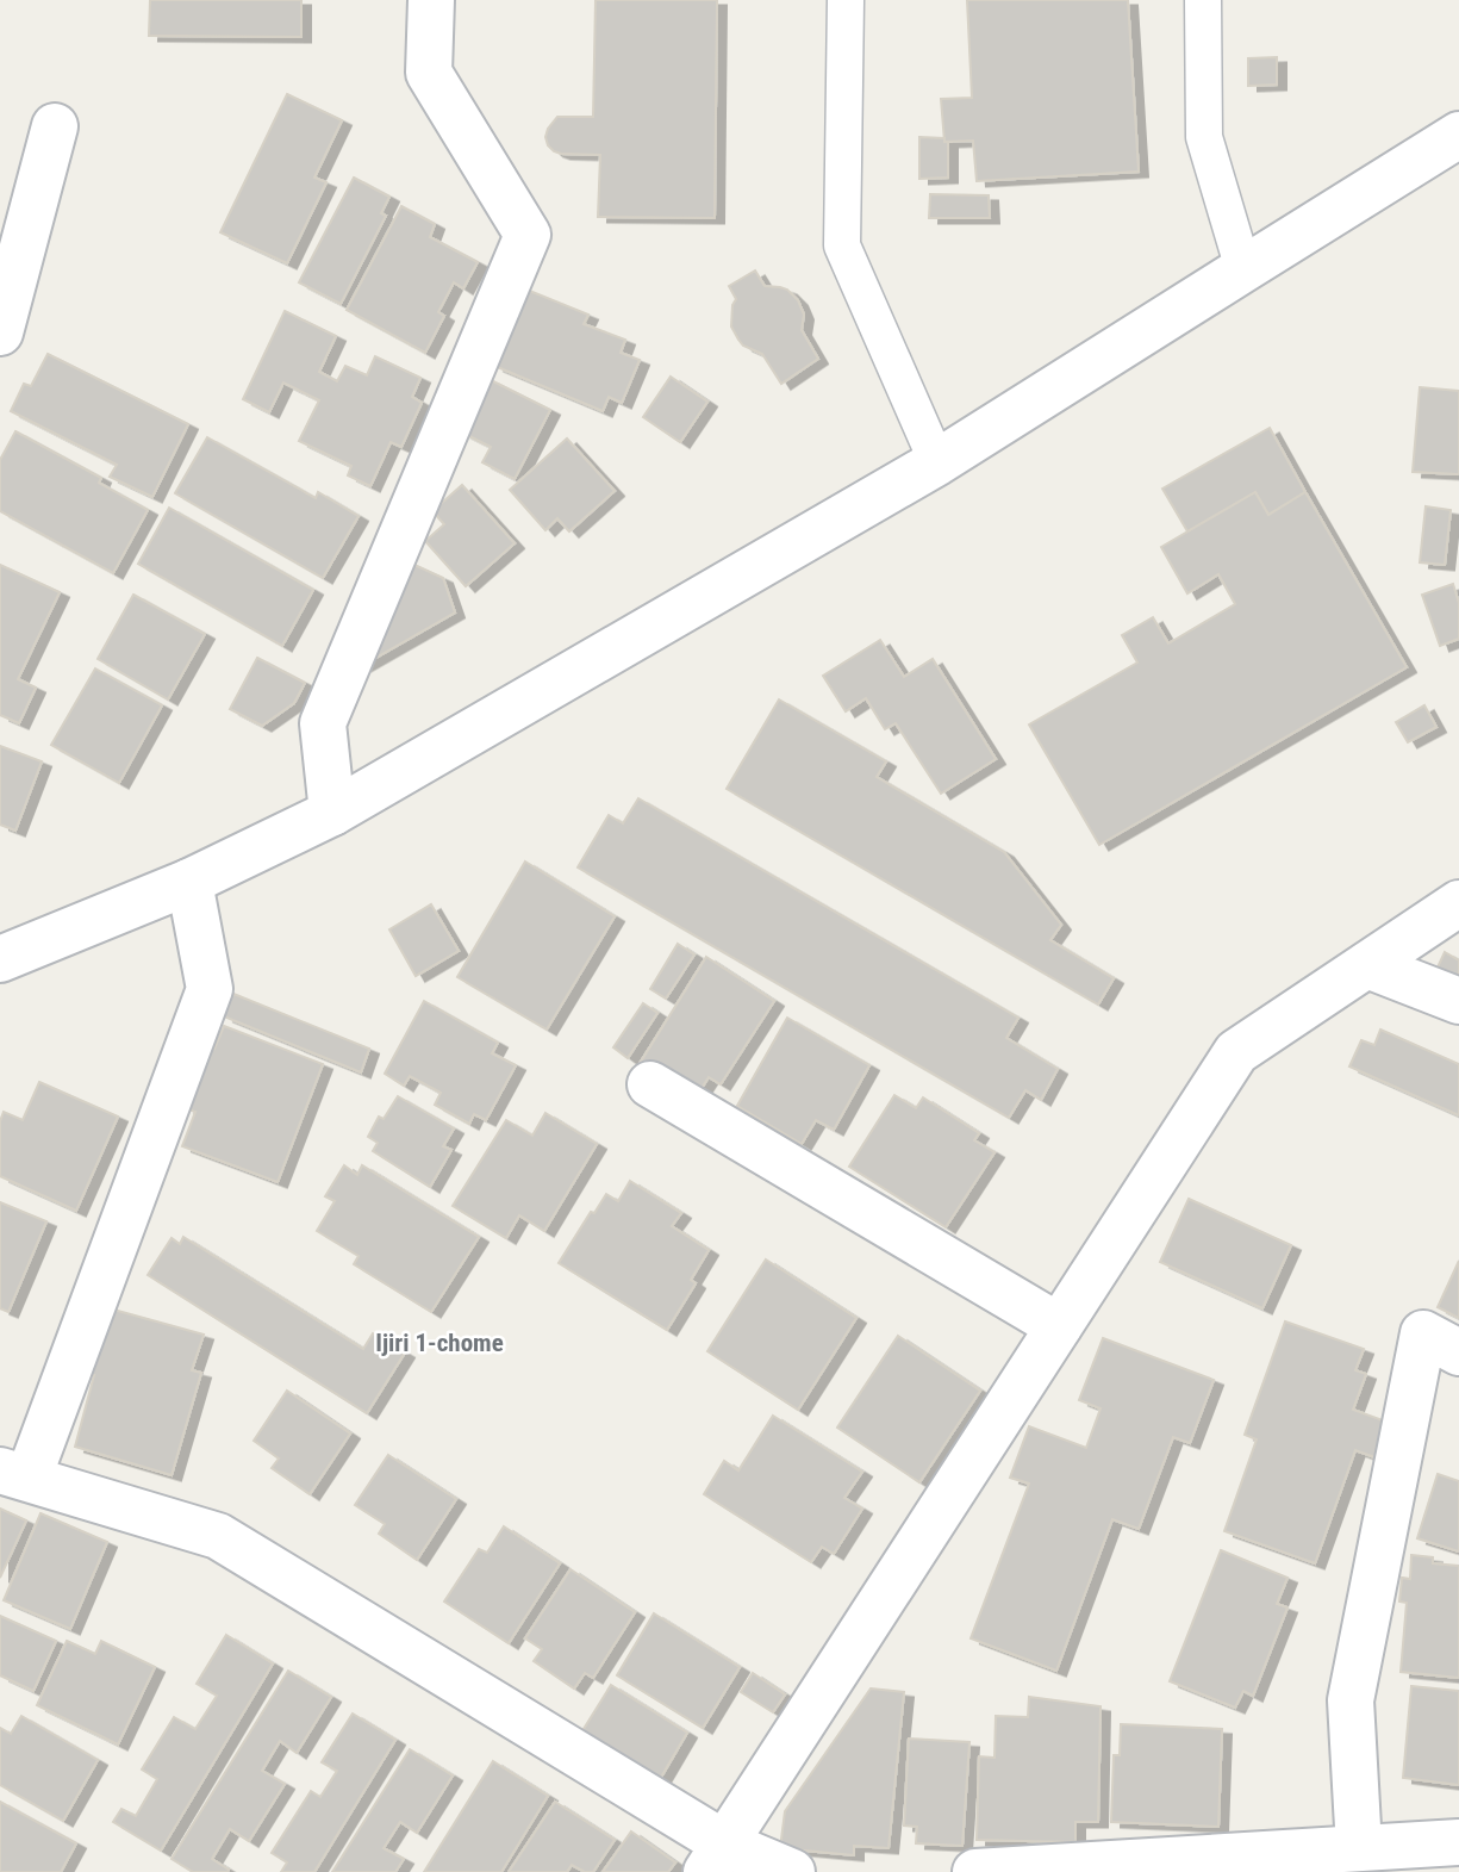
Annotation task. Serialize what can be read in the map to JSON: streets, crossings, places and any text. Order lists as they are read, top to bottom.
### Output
{
  "districts": ["Ijiri 1-chome"]
}
